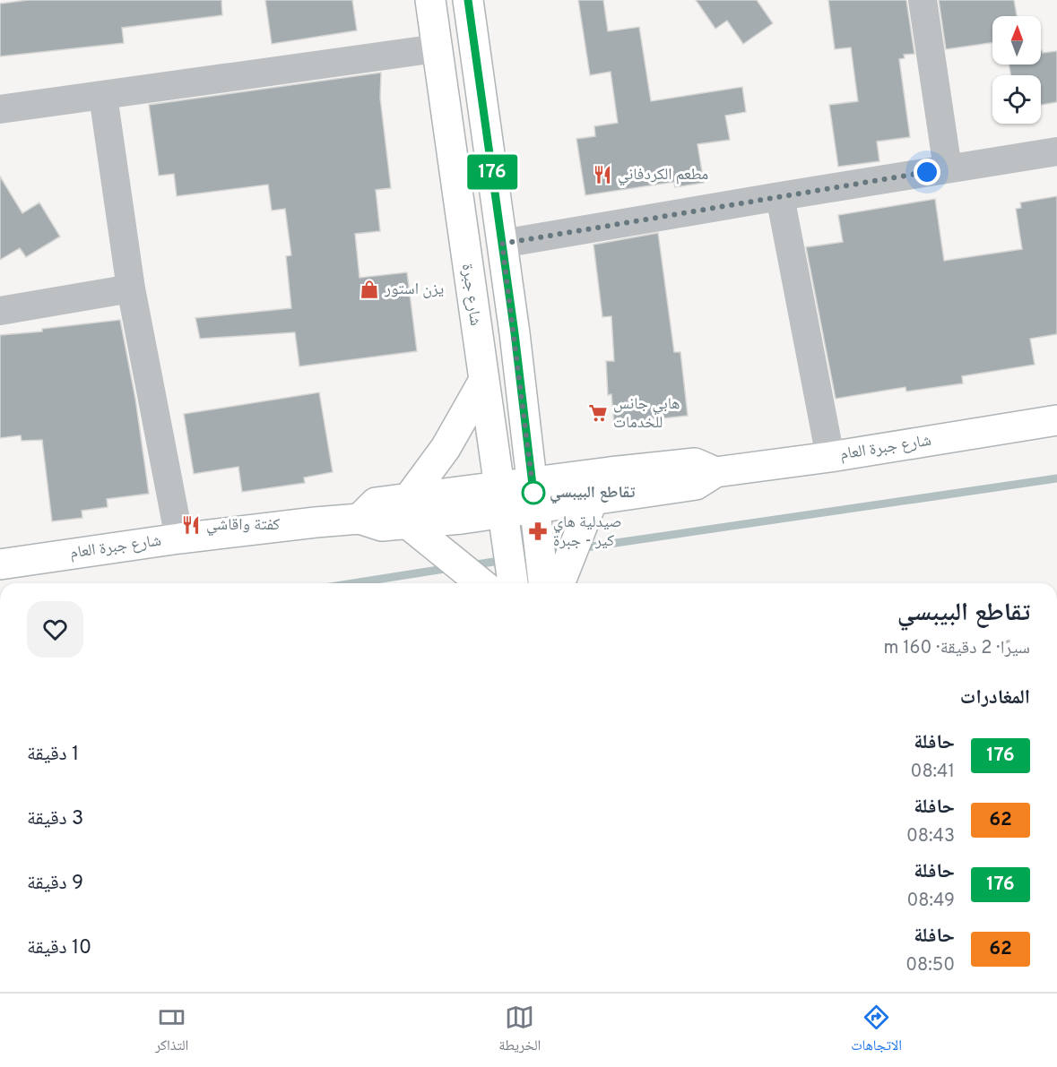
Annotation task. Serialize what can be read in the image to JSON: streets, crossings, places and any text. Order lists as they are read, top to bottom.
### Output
{
  "streets": {
    "main road": ["شارع جبرة", "شارع جبرة العام"]
  },
  "places": {
    "restaurant": ["مطعم الكردفاني", "كفتة واقاشي"],
    "shop": ["يزن استور"],
    "supermarket": ["هابي جانس للخدمات"],
    "other": ["تقاطع البيبسي"],
    "pharmacy": ["صيدلية هاي كير - جبرة"]
  },
  "lines": ["bus line 176"],
  "north": "top",
  "page": {
    "on_map": "176",
    "heading": [
      ["تقاطع البيبسي", "سيرًا · 2 دقيقة · 160 m"],
      "المغادرات"
    ],
    "list": [
      {
        "mark": "176",
        "name": "حافلة",
        "note": "08:41",
        "value": "1 دقيقة"
      },
      {
        "mark": "62",
        "name": "حافلة",
        "note": "08:43",
        "value": "3 دقيقة"
      },
      {
        "mark": "176",
        "name": "حافلة",
        "note": "08:49",
        "value": "9 دقيقة"
      },
      {
        "mark": "62",
        "name": "حافلة",
        "note": "08:50",
        "value": "10 دقيقة"
      }
    ],
    "tabs": ["الاتجاهات", "الخريطة", "التذاكر"]
  }
}
